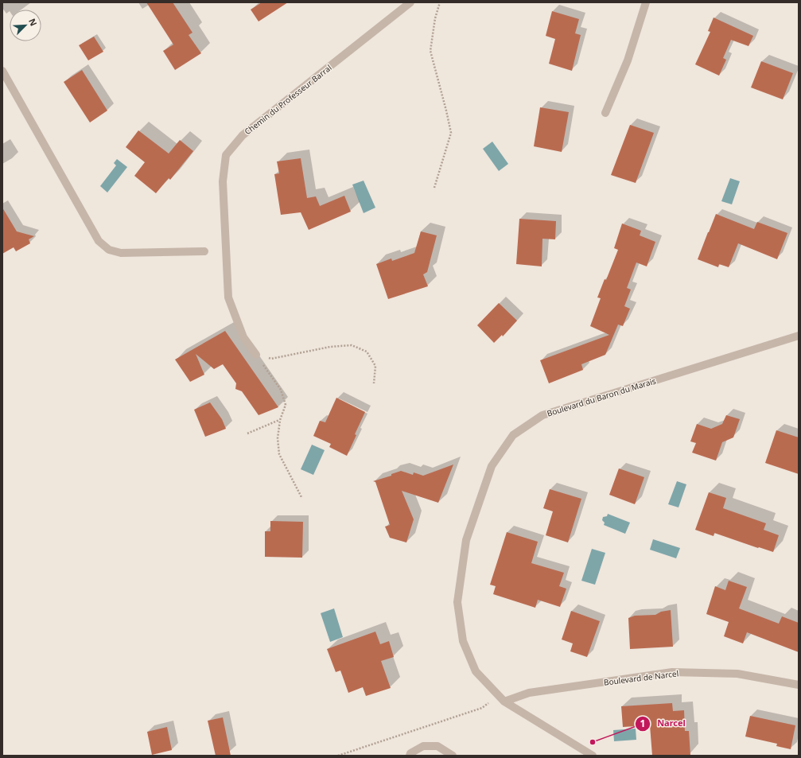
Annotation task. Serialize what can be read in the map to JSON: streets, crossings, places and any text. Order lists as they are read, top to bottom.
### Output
{
  "streets": {
    "street": ["Chemin du Professeur Barral", "Boulevard du Baron du Marais", "Boulevard de Narcel"]
  },
  "crossings": [
    ["Boulevard du Baron du Marais", "Boulevard de Narcel"]
  ],
  "places": ["Narcel"],
  "north": "top right"
}
